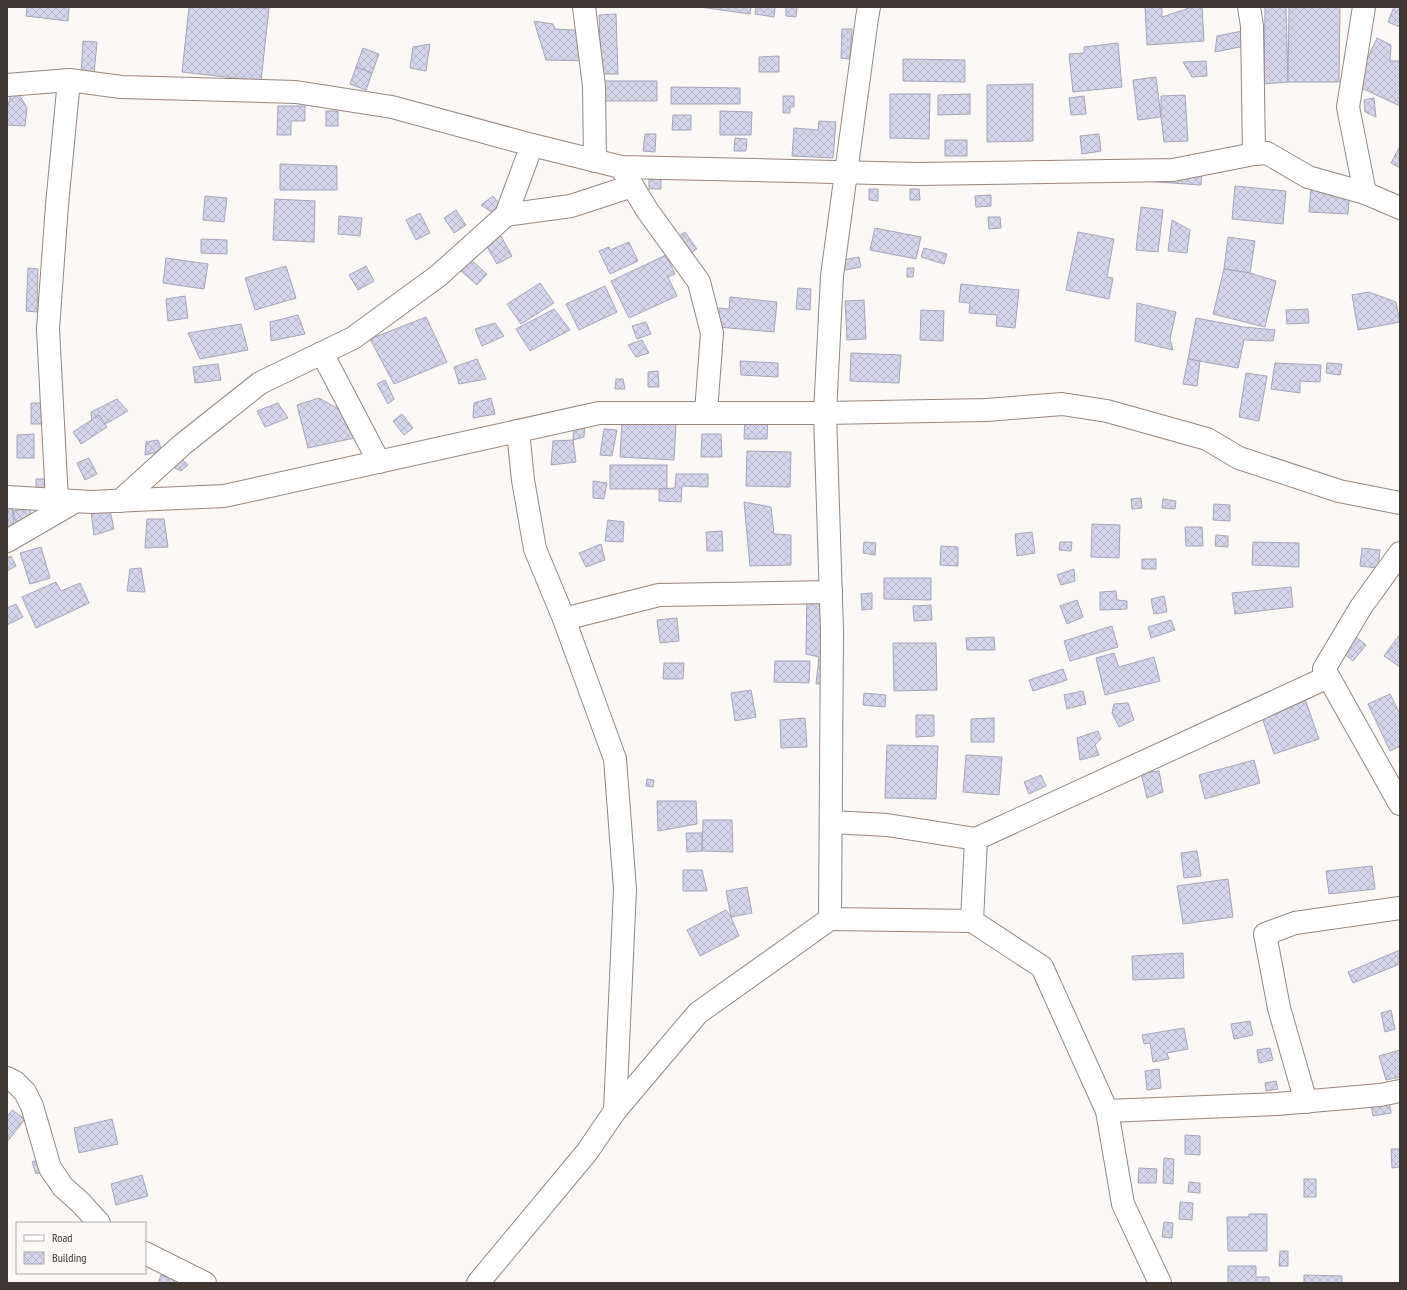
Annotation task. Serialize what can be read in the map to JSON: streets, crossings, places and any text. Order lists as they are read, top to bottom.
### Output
{
  "legend": ["Road", "Building"]
}
